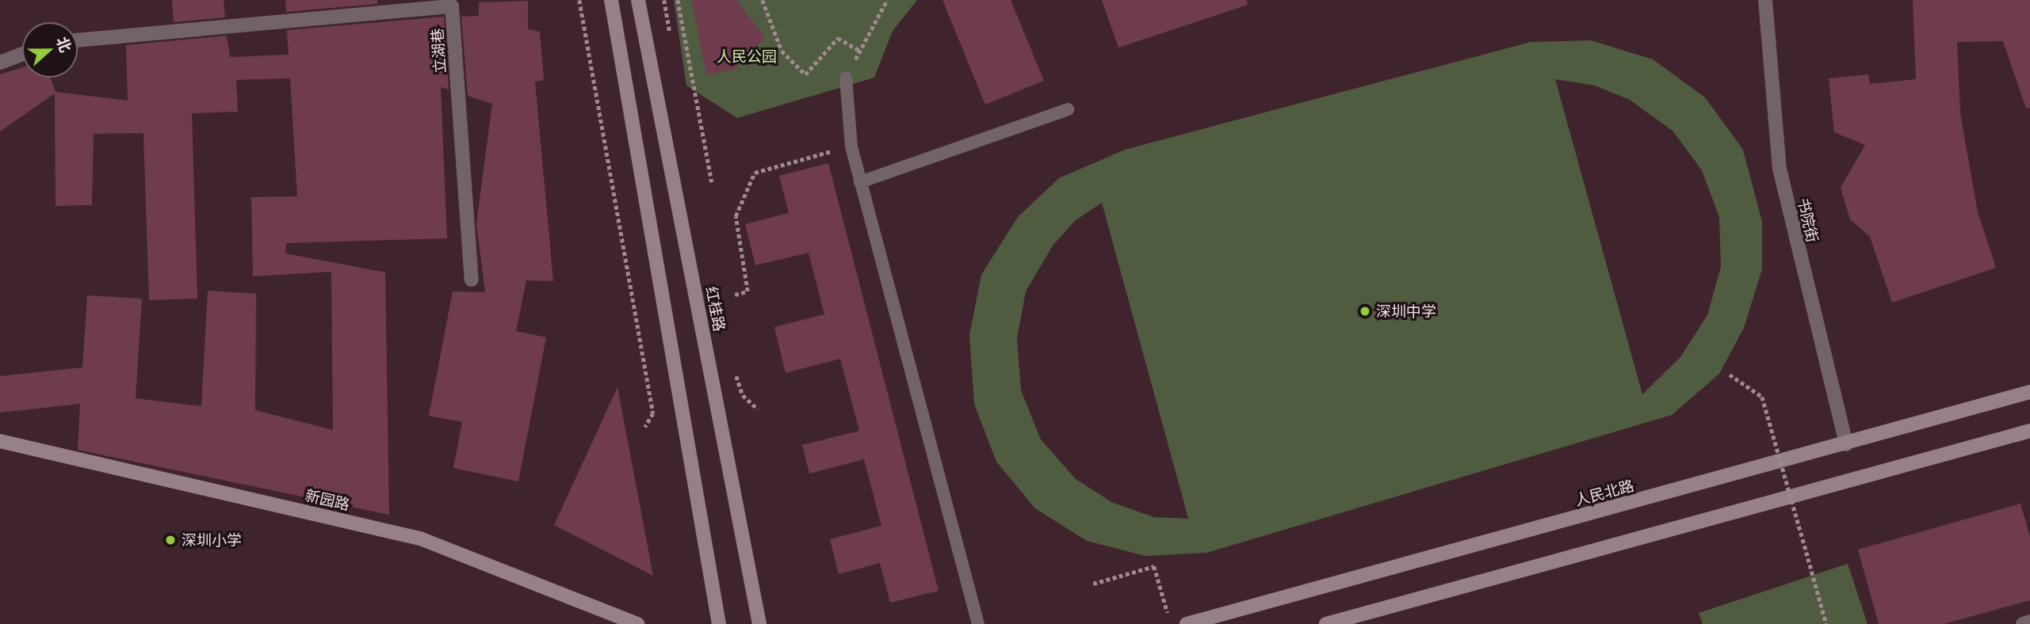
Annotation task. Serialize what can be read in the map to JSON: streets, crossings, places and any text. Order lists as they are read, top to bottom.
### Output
{
  "streets": {
    "main road": ["红桂路", "人民北路", "新园路"],
    "street": ["立湖巷", "书院街"]
  },
  "crossings": [
    ["书院街", "人民北路"]
  ],
  "parks": ["人民公园"],
  "places": ["深圳中学", "深圳小学"],
  "north": "right"
}
